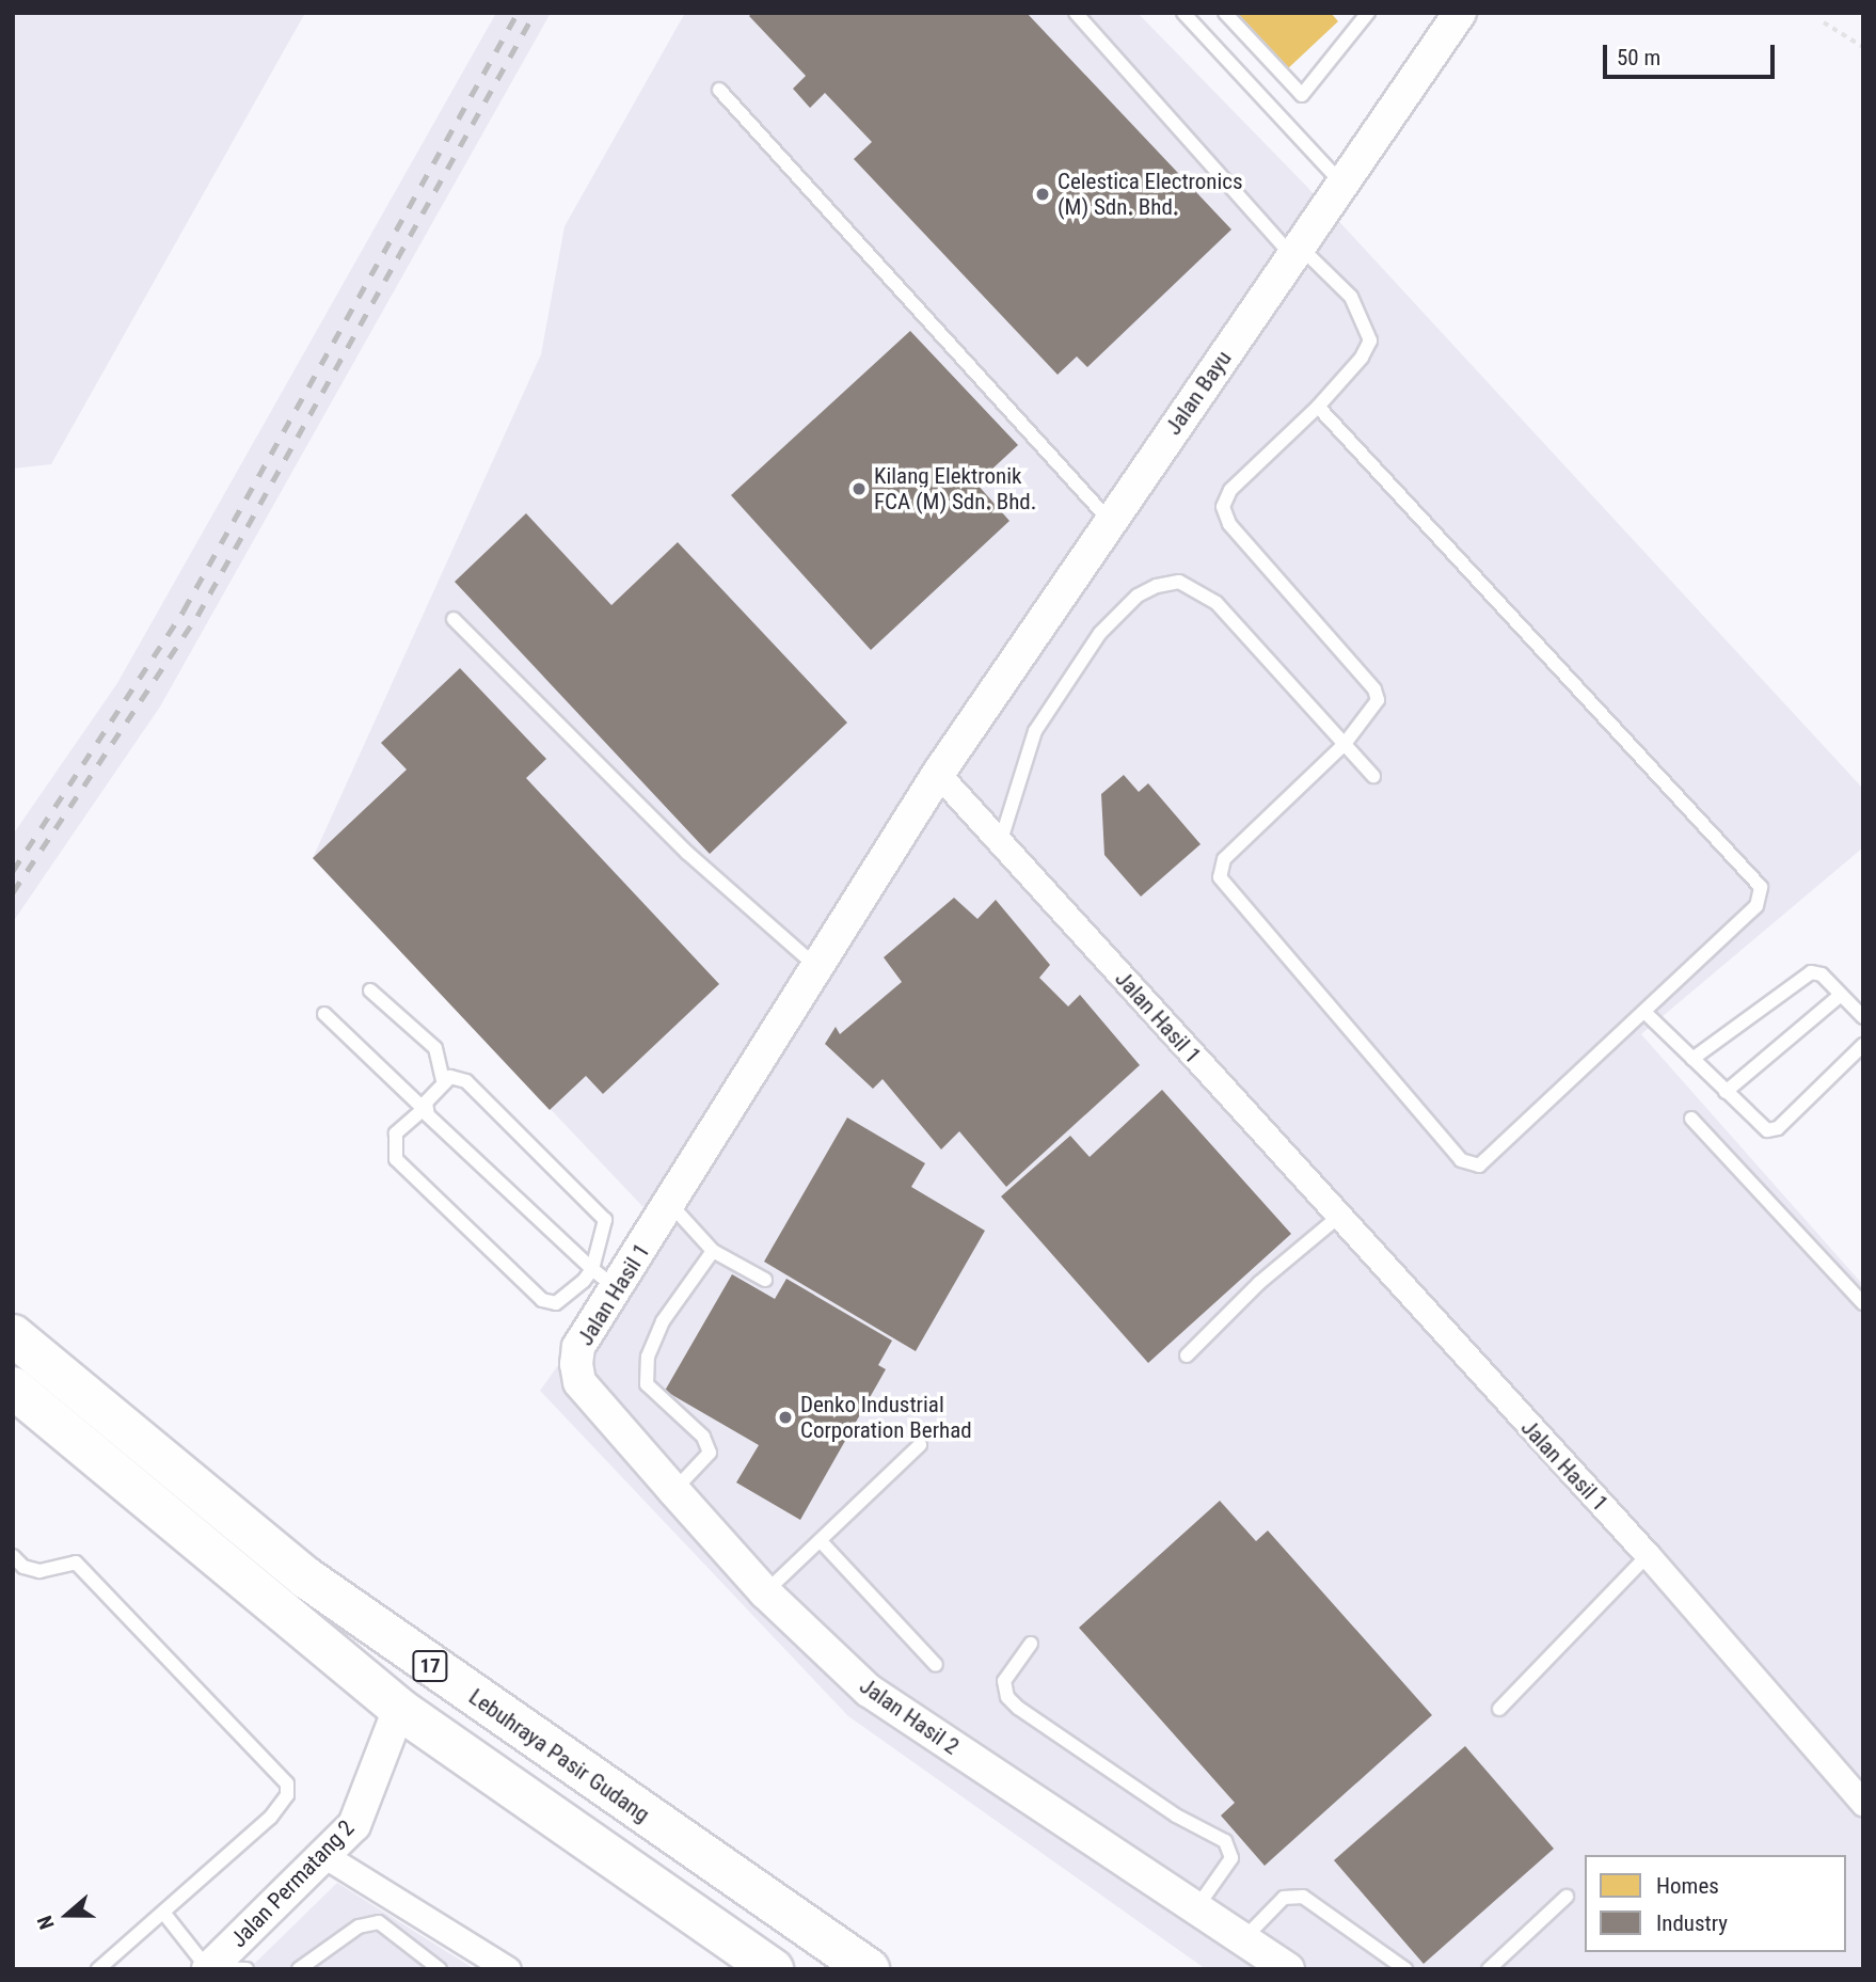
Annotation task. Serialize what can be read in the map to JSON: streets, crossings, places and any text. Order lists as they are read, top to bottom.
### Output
{
  "streets": {
    "highway": ["17", "Lebuhraya Pasir Gudang"],
    "street": [
      "Jalan Bayu",
      "Jalan Hasil 1",
      "Jalan Hasil 2",
      "Jalan Permatang 2"
    ]
  },
  "crossings": [
    ["Jalan Bayu", "Jalan Hasil 1"],
    ["Jalan Hasil 1", "Jalan Hasil 2"],
    ["17", "Jalan Permatang 2"]
  ],
  "places": ["Celestica Electronics (M) Sdn. Bhd.", "Kilang Elektronik FCA (M) Sdn. Bhd.", "Denko Industrial Corporation Berhad"],
  "legend": ["Homes", "Industry"],
  "scale_bar": "50 m",
  "north": "left"
}
